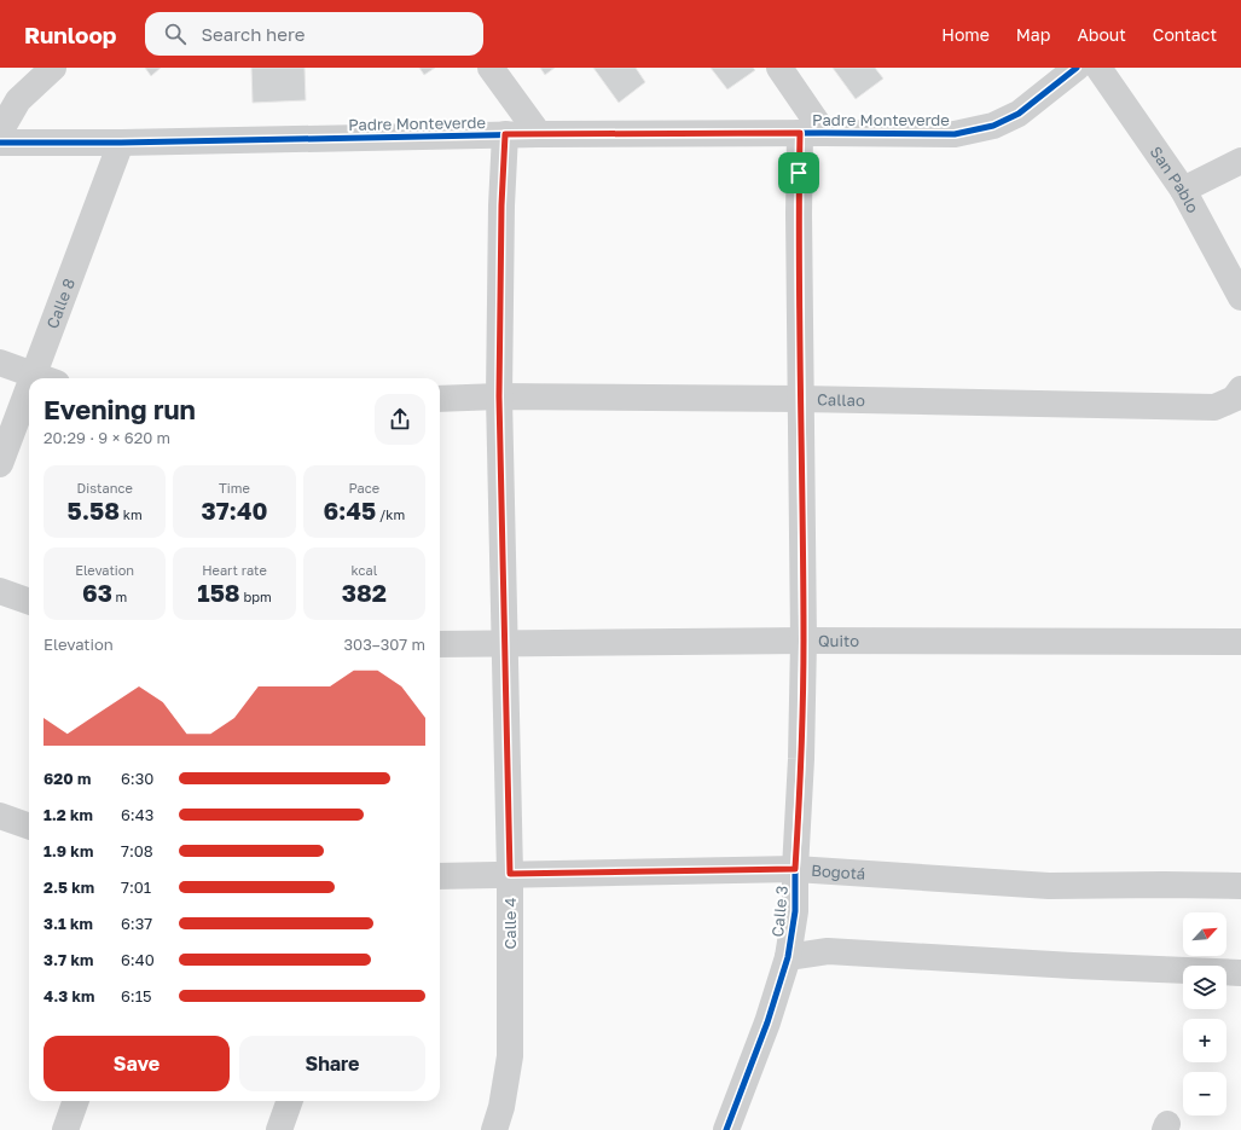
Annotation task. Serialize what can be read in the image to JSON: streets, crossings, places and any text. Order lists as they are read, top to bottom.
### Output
{
  "streets": {
    "street": [
      "Padre Monteverde",
      "San Pablo",
      "Calle 8",
      "Callao",
      "Quito",
      "Bogotá",
      "Calle 3",
      "Calle 4"
    ]
  },
  "crossings": [
    ["Padre Monteverde", "Calle 8"],
    ["Padre Monteverde", "Calle 3"],
    ["Padre Monteverde", "Calle 4"],
    ["Callao", "Calle 3"],
    ["Callao", "Calle 4"],
    ["Quito", "Calle 3"],
    ["Quito", "Calle 4"],
    ["Bogotá", "Calle 3"],
    ["Bogotá", "Calle 4"]
  ],
  "north": "top right",
  "page": {
    "header": "Runloop",
    "search": "Search here",
    "nav": [
      "Home",
      "Map",
      "About",
      "Contact"
    ],
    "heading": ["Evening run", "20:29 · 9 × 620 m"],
    "stats": [
      ["Distance", "5.58 km"],
      ["Time", "37:40"],
      ["Pace", "6:45 /km"],
      ["Elevation", "63 m"],
      ["Heart rate", "158 bpm"],
      ["kcal", "382"]
    ],
    "chart": ["Elevation", "303–307 m"],
    "list": [
      {
        "name": "620 m",
        "note": "6:30"
      },
      {
        "name": "1.2 km",
        "note": "6:43"
      },
      {
        "name": "1.9 km",
        "note": "7:08"
      },
      {
        "name": "2.5 km",
        "note": "7:01"
      },
      {
        "name": "3.1 km",
        "note": "6:37"
      },
      {
        "name": "3.7 km",
        "note": "6:40"
      },
      {
        "name": "4.3 km",
        "note": "6:15"
      }
    ],
    "map_buttons": ["+", "−"],
    "buttons": ["Save", "Share"]
  }
}
